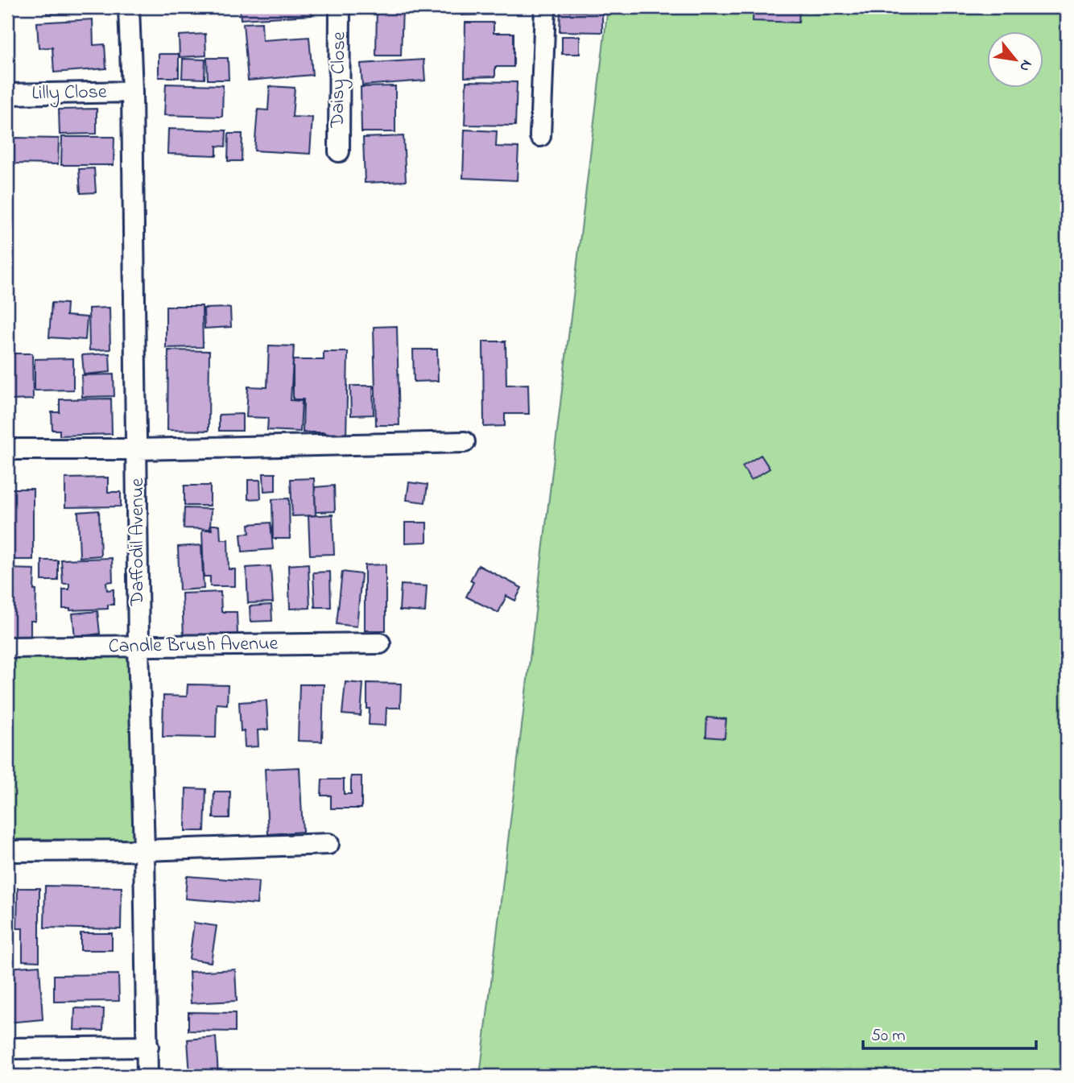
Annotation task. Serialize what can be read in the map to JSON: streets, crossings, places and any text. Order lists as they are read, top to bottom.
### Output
{
  "streets": {
    "street": [
      "Daisy Close",
      "Lilly Close",
      "Daffodil Avenue",
      "Candle Brush Avenue"
    ]
  },
  "crossings": [
    ["Lilly Close", "Daffodil Avenue"],
    ["Daffodil Avenue", "Candle Brush Avenue"]
  ],
  "scale_bar": "50 m",
  "north": "bottom right"
}
